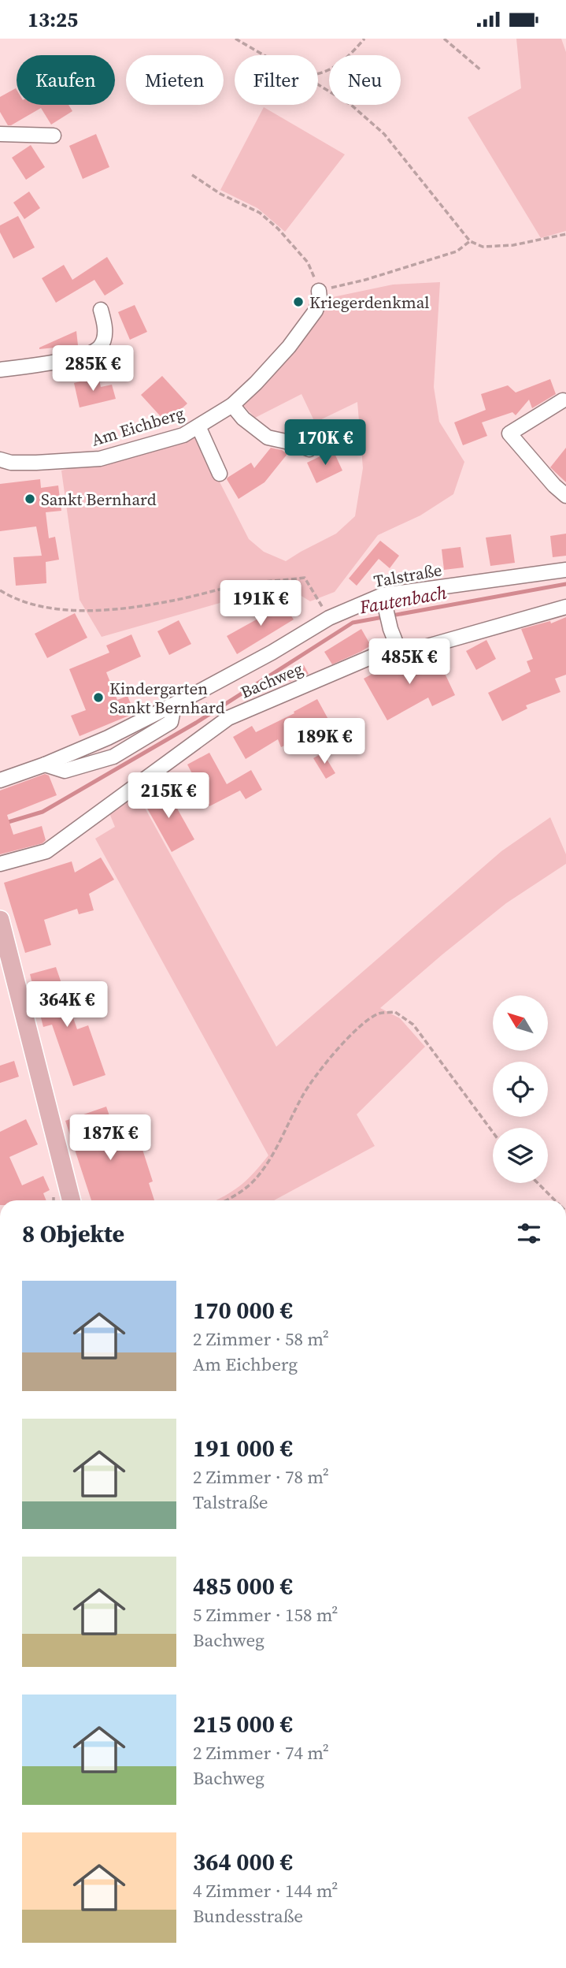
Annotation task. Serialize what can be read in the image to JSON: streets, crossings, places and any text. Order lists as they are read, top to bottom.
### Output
{
  "streets": {
    "street": ["Am Eichberg", "Talstraße", "Bachweg"]
  },
  "water": ["Fautenbach"],
  "places": ["Kriegerdenkmal", "Sankt Bernhard", "Kindergarten Sankt Bernhard"],
  "north": "top left",
  "page": {
    "status": "13:25",
    "chip": [
      "Kaufen",
      "Mieten",
      "Filter",
      "Neu"
    ],
    "price": [
      "285K €",
      "170K €",
      "191K €",
      "485K €",
      "189K €",
      "215K €",
      "364K €",
      "187K €"
    ],
    "heading": "8 Objekte",
    "list": [
      {
        "name": "170 000 €",
        "note": "2 Zimmer · 58 m² · Am Eichberg"
      },
      {
        "name": "191 000 €",
        "note": "2 Zimmer · 78 m² · Talstraße"
      },
      {
        "name": "485 000 €",
        "note": "5 Zimmer · 158 m² · Bachweg"
      },
      {
        "name": "215 000 €",
        "note": "2 Zimmer · 74 m² · Bachweg"
      },
      {
        "name": "364 000 €",
        "note": "4 Zimmer · 144 m² · Bundesstraße"
      }
    ]
  }
}
